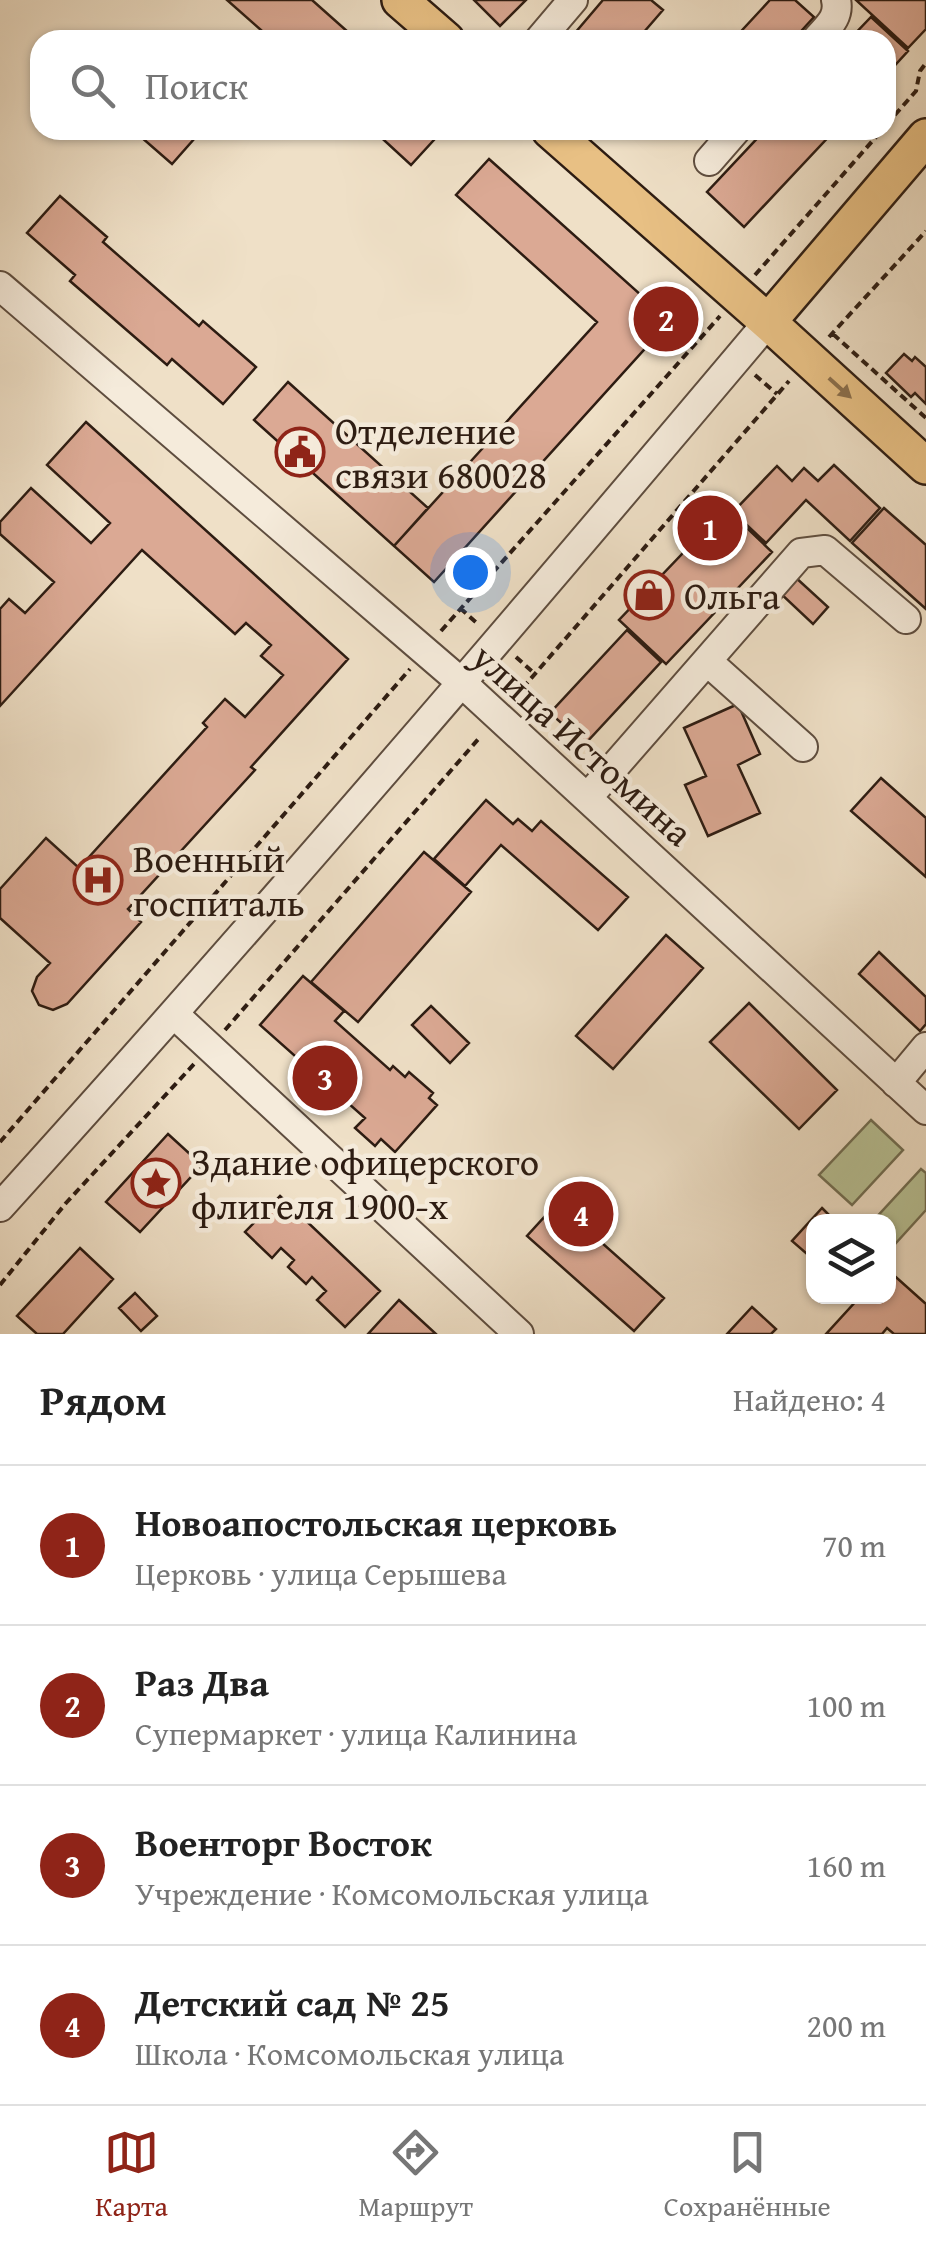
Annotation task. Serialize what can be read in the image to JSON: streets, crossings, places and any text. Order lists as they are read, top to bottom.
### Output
{
  "streets": {
    "street": ["улица Истомина"]
  },
  "places": {
    "public building": ["Отделение связи 680028"],
    "shop": ["Ольга"],
    "hospital": ["Военный госпиталь"],
    "place": ["Здание офицерского флигеля 1900-х"]
  },
  "page": {
    "search": "Поиск",
    "pins": [
      "2",
      "1",
      "3",
      "4"
    ],
    "heading": ["Рядом", "Найдено: 4"],
    "list": [
      {
        "mark": "1",
        "name": "Новоапостольская церковь",
        "note": "Церковь · улица Серышева",
        "value": "70 m"
      },
      {
        "mark": "2",
        "name": "Раз Два",
        "note": "Супермаркет · улица Калинина",
        "value": "100 m"
      },
      {
        "mark": "3",
        "name": "Военторг Восток",
        "note": "Учреждение · Комсомольская улица",
        "value": "160 m"
      },
      {
        "mark": "4",
        "name": "Детский сад № 25",
        "note": "Школа · Комсомольская улица",
        "value": "200 m"
      }
    ],
    "nav": ["Карта", "Маршрут", "Сохранённые"]
  }
}
